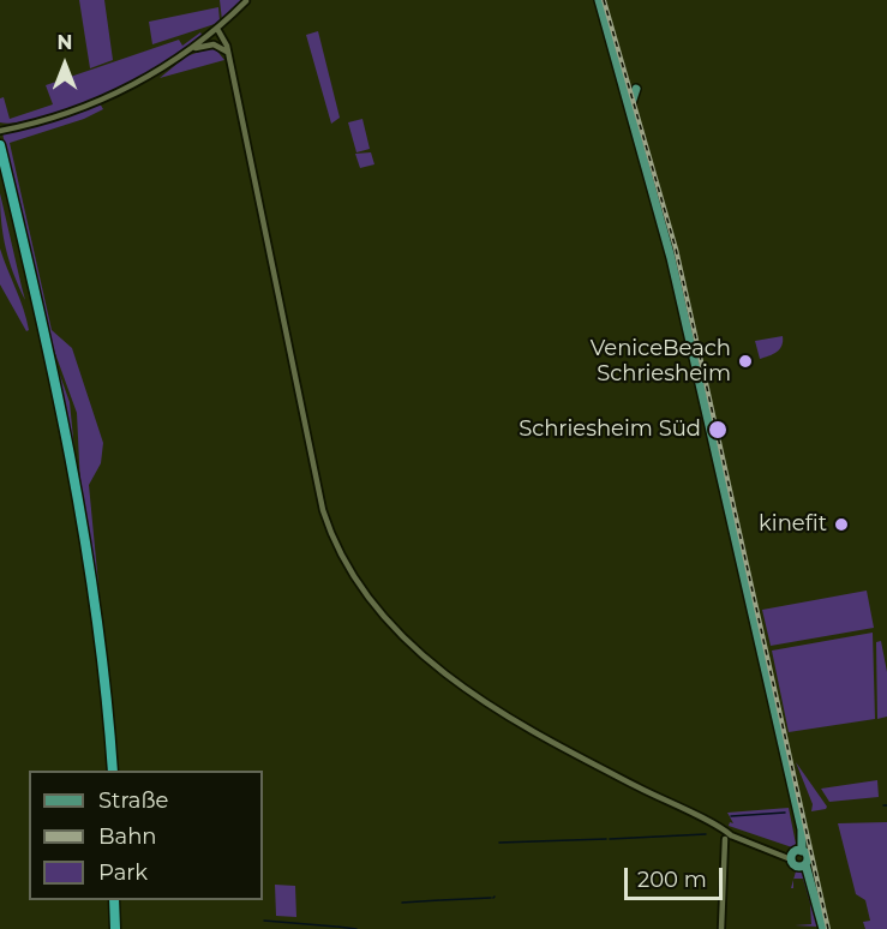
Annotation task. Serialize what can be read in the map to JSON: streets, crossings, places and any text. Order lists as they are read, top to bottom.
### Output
{
  "places": ["VeniceBeach Schriesheim", "Schriesheim Süd", "kinefit"],
  "legend": ["Straße", "Bahn", "Park"],
  "scale_bar": "200 m",
  "north": "top"
}
